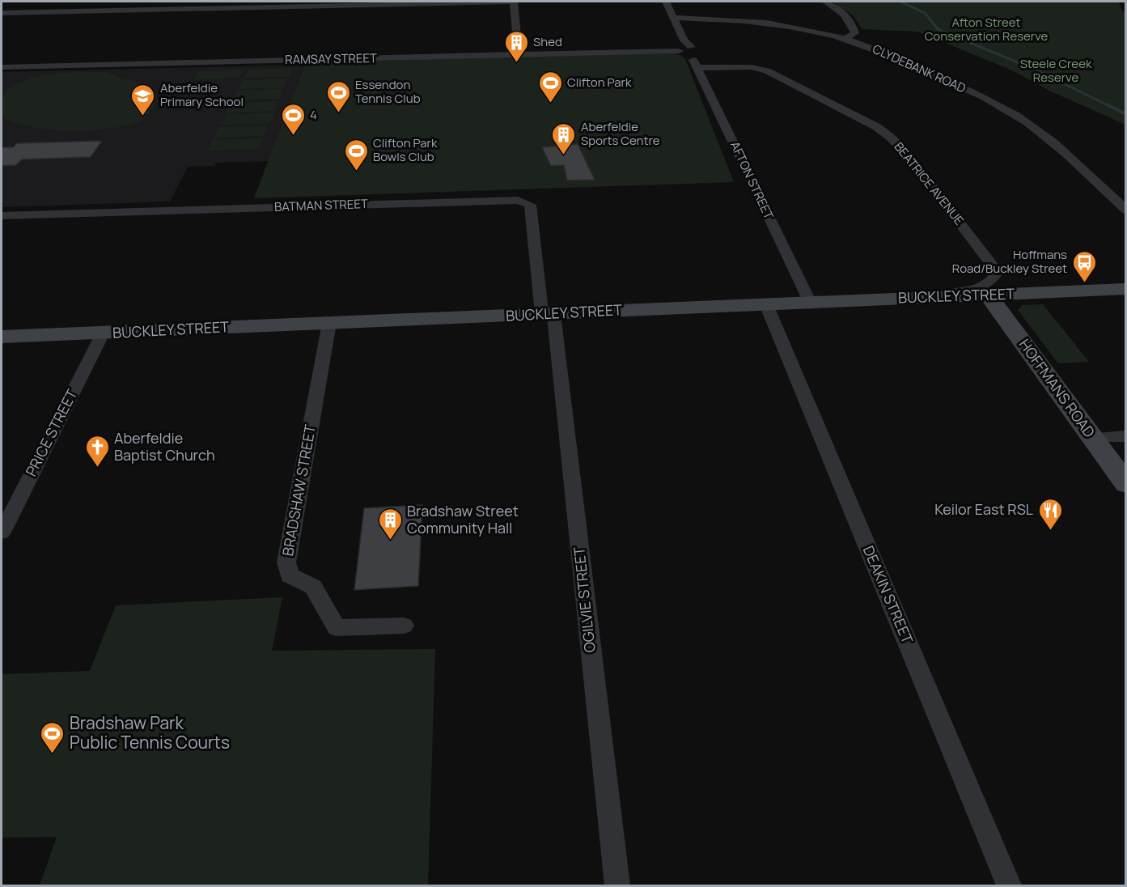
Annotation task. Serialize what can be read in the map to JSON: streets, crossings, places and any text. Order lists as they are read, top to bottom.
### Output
{
  "streets": {
    "main road": ["BUCKLEY STREET", "HOFFMANS ROAD"],
    "street": [
      "RAMSAY STREET",
      "CLYDEBANK ROAD",
      "AFTON STREET",
      "BEATRICE AVENUE",
      "BATMAN STREET",
      "PRICE STREET",
      "BRADSHAW STREET",
      "DEAKIN STREET",
      "OGILVIE STREET"
    ]
  },
  "crossings": [
    ["RAMSAY STREET", "AFTON STREET"],
    ["RAMSAY STREET", "BEATRICE AVENUE"],
    ["CLYDEBANK ROAD", "AFTON STREET"],
    ["AFTON STREET", "BEATRICE AVENUE"],
    ["AFTON STREET", "BUCKLEY STREET"],
    ["BEATRICE AVENUE", "BUCKLEY STREET"],
    ["BATMAN STREET", "BUCKLEY STREET"],
    ["BATMAN STREET", "OGILVIE STREET"],
    ["BUCKLEY STREET", "HOFFMANS ROAD"],
    ["BUCKLEY STREET", "PRICE STREET"],
    ["BUCKLEY STREET", "BRADSHAW STREET"],
    ["BUCKLEY STREET", "DEAKIN STREET"],
    ["BUCKLEY STREET", "OGILVIE STREET"]
  ],
  "parks": ["Afton Street Conservation Reserve", "Steele Creek Reserve"],
  "places": {
    "building": ["Shed", "Aberfeldie Sports Centre", "Bradshaw Street Community Hall"],
    "sports": [
      "Clifton Park",
      "Essendon Tennis Club",
      "4",
      "Clifton Park Bowls Club",
      "Bradshaw Park Public Tennis Courts"
    ],
    "school or university": ["Aberfeldie Primary School"],
    "bus stop": ["Hoffmans Road/Buckley Street"],
    "church": ["Aberfeldie Baptist Church"],
    "restaurant": ["Keilor East RSL"]
  }
}
